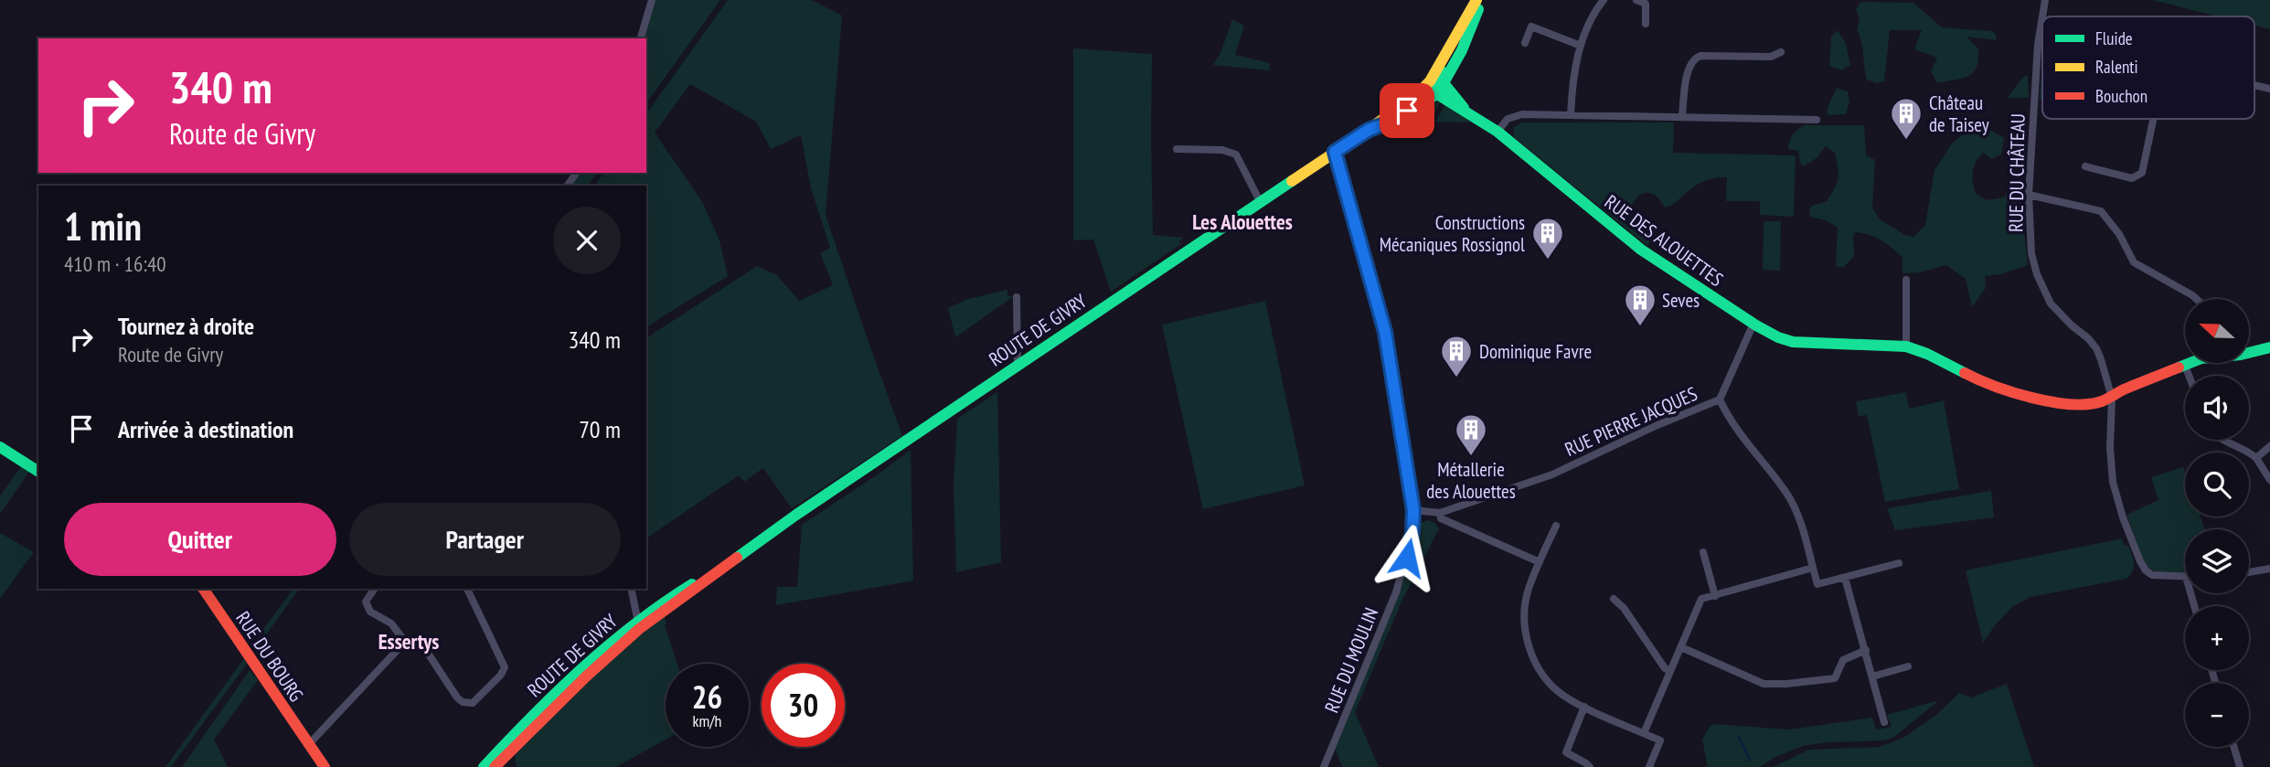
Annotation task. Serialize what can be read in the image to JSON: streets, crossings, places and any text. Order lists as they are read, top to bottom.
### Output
{
  "streets": {
    "main road": ["RUE DES ALOUETTES", "ROUTE DE GIVRY", "RUE DU BOURG"],
    "street": ["RUE DU CHÂTEAU", "RUE PIERRE JACQUES", "RUE DU MOULIN"]
  },
  "crossings": [
    ["RUE DU CHÂTEAU", "RUE DES ALOUETTES"],
    ["RUE DES ALOUETTES", "ROUTE DE GIVRY"],
    ["ROUTE DE GIVRY", "RUE DU MOULIN"],
    ["RUE PIERRE JACQUES", "RUE DU MOULIN"]
  ],
  "districts": ["Les Alouettes", "Essertys"],
  "places": {
    "building": [
      "Château de Taisey",
      "Constructions Mécaniques Rossignol",
      "Seves",
      "Dominique Favre",
      "Métallerie des Alouettes"
    ]
  },
  "legend": ["Fluide", "Ralenti", "Bouchon"],
  "north": "left",
  "page": {
    "turn": ["340 m", "Route de Givry"],
    "heading": ["1 min", "410 m · 16:40"],
    "list": [
      {
        "name": "Tournez à droite",
        "note": "Route de Givry",
        "value": "340 m"
      },
      {
        "name": "Arrivée à destination",
        "value": "70 m"
      }
    ],
    "map_buttons": ["+", "−"],
    "buttons": ["Quitter", "Partager"],
    "speed": "26 km/h",
    "limit": "30"
  }
}
